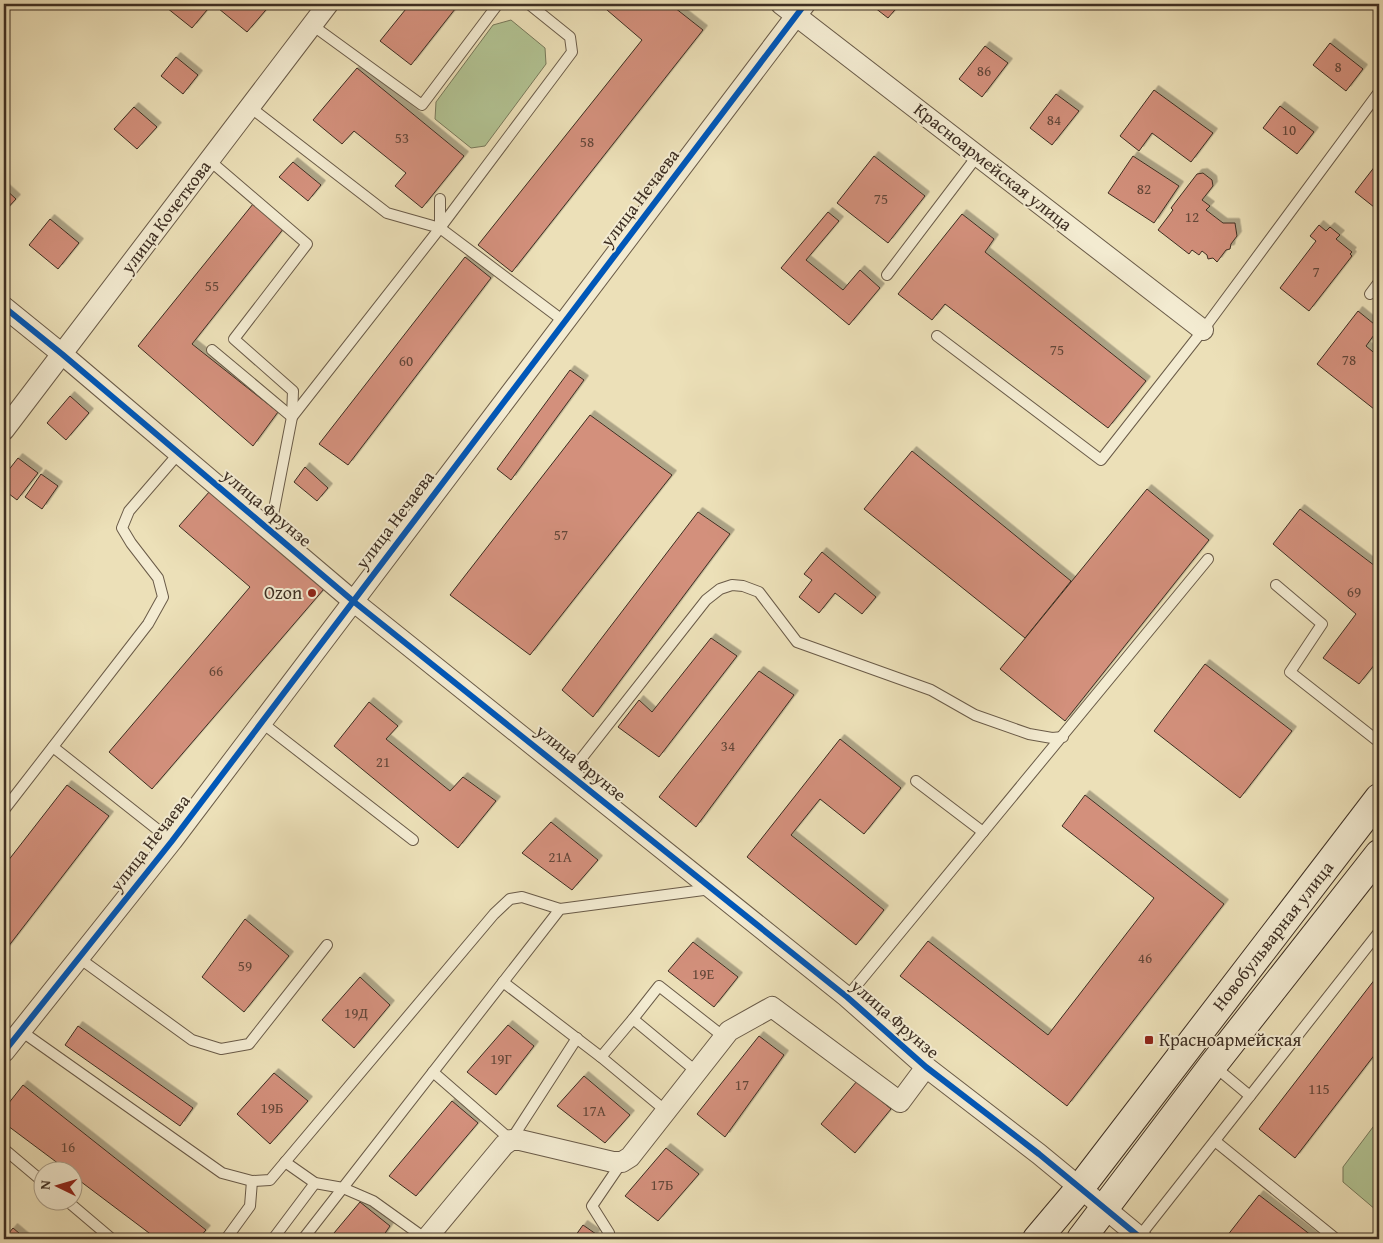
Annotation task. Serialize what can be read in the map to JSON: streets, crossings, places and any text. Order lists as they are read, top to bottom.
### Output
{
  "streets": {
    "main road": ["Новобульварная улица"],
    "street": [
      "Красноармейская улица",
      "улица Нечаева",
      "улица Кочеткова",
      "улица Фрунзе"
    ]
  },
  "crossings": [
    ["Красноармейская улица", "улица Нечаева"],
    ["улица Нечаева", "улица Фрунзе"],
    ["улица Кочеткова", "улица Фрунзе"],
    ["улица Фрунзе", "Новобульварная улица"]
  ],
  "places": {
    "other": ["Ozon"],
    "transit": ["Красноармейская"]
  },
  "house_numbers": [
    "8",
    "86",
    "84",
    "10",
    "53",
    "58",
    "82",
    "75",
    "12",
    "7",
    "55",
    "75",
    "78",
    "60",
    "57",
    "69",
    "66",
    "34",
    "21",
    "21А",
    "46",
    "59",
    "19Е",
    "19Д",
    "19Г",
    "17",
    "115",
    "19Б",
    "17А",
    "16",
    "17Б"
  ],
  "north": "left"
}
